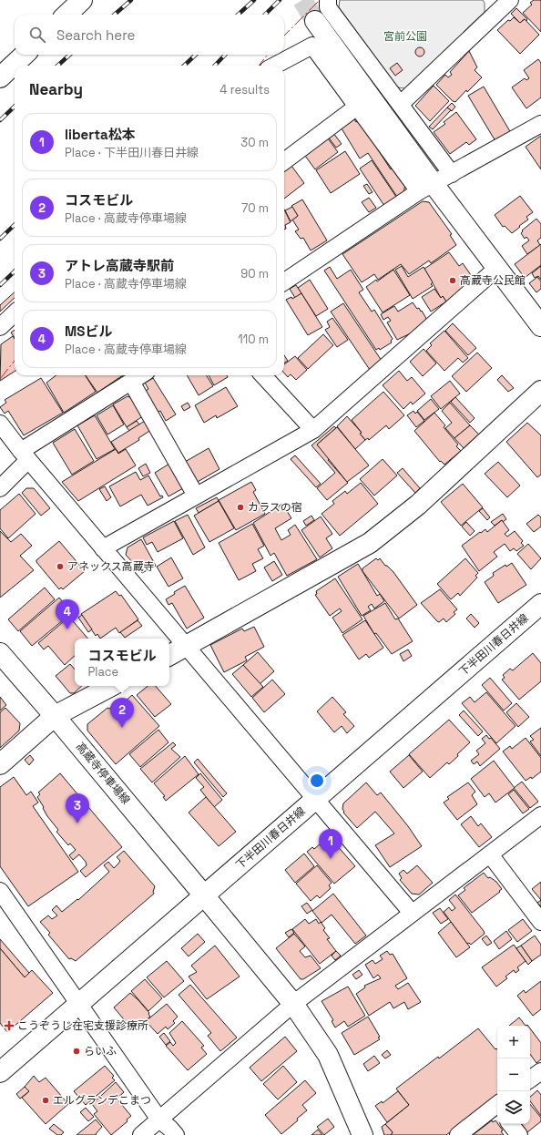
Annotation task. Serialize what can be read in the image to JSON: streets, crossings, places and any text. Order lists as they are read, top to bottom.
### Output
{
  "streets": {
    "street": ["下半田川春日井線", "高蔵寺停車場線"]
  },
  "crossings": [
    ["下半田川春日井線", "高蔵寺停車場線"]
  ],
  "parks": ["宮前公園"],
  "places": {
    "other": [
      "高蔵寺公民館",
      "カラスの宿",
      "アネックス高蔵寺",
      "らいふ",
      "エルグランデこまつ"
    ],
    "health": ["こうぞうじ在宅支援診療所"]
  },
  "page": {
    "search": "Search here",
    "heading": ["Nearby", "4 results"],
    "list": [
      {
        "mark": "1",
        "name": "liberta松本",
        "note": "Place · 下半田川春日井線",
        "value": "30 m"
      },
      {
        "mark": "2",
        "name": "コスモビル",
        "note": "Place · 高蔵寺停車場線",
        "value": "70 m"
      },
      {
        "mark": "3",
        "name": "アトレ高蔵寺駅前",
        "note": "Place · 高蔵寺停車場線",
        "value": "90 m"
      },
      {
        "mark": "4",
        "name": "MSビル",
        "note": "Place · 高蔵寺停車場線",
        "value": "110 m"
      }
    ],
    "pins": [
      "4",
      "2",
      "3",
      "1"
    ],
    "popup": ["コスモビル", "Place"],
    "map_buttons": ["+", "−"]
  }
}
